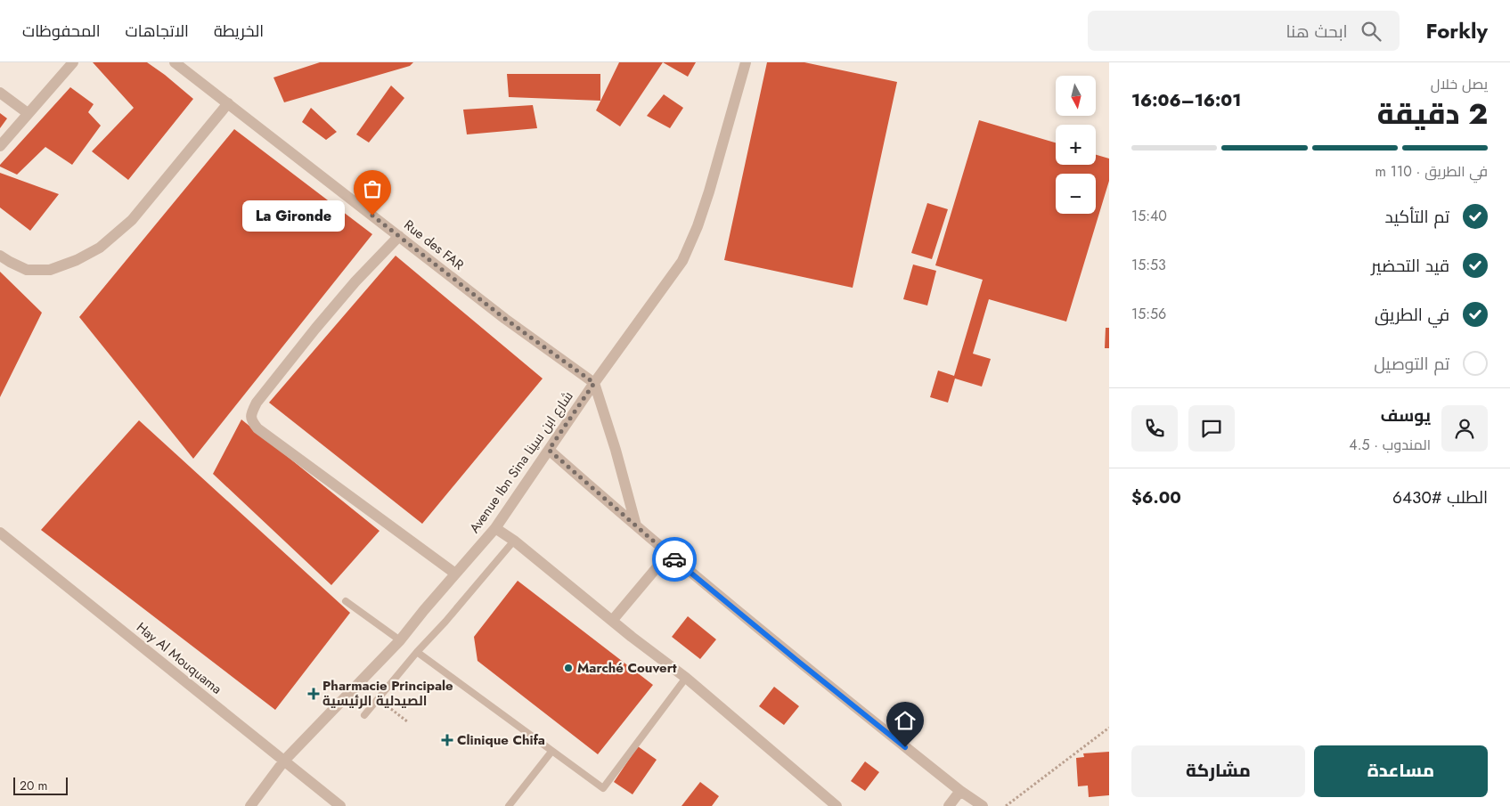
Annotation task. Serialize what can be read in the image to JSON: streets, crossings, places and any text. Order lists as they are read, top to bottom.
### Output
{
  "streets": {
    "street": ["Rue des FAR", "Avenue Ibn Sina شارع ابن سينا", "Hay Al Mouquama"]
  },
  "crossings": [
    ["Rue des FAR", "Avenue Ibn Sina شارع ابن سينا"],
    ["Avenue Ibn Sina شارع ابن سينا", "Hay Al Mouquama"]
  ],
  "places": {
    "other": ["La Gironde", "Marché Couvert"],
    "health": ["Pharmacie Principale الصيدلية الرئيسية", "Clinique Chifa"]
  },
  "scale_bar": "20 m",
  "north": "bottom",
  "page": {
    "header": "Forkly",
    "search": "ابحث هنا",
    "nav": ["الخريطة", "الاتجاهات", "المحفوظات"],
    "heading": ["2 دقيقة", "يصل خلال", "16:01–16:06"],
    "panel": [
      "يوسف",
      "المندوب · 4.5",
      "الطلب #6430",
      "$6.00"
    ],
    "map_buttons": ["+", "−"],
    "bar": "في الطريق · 110 m",
    "list": [
      ["تم التأكيد", "15:40"],
      ["قيد التحضير", "15:53"],
      ["في الطريق", "15:56"],
      "تم التوصيل"
    ],
    "bubble": "La Gironde",
    "buttons": ["مساعدة", "مشاركة"],
    "scale": "20 m"
  }
}
